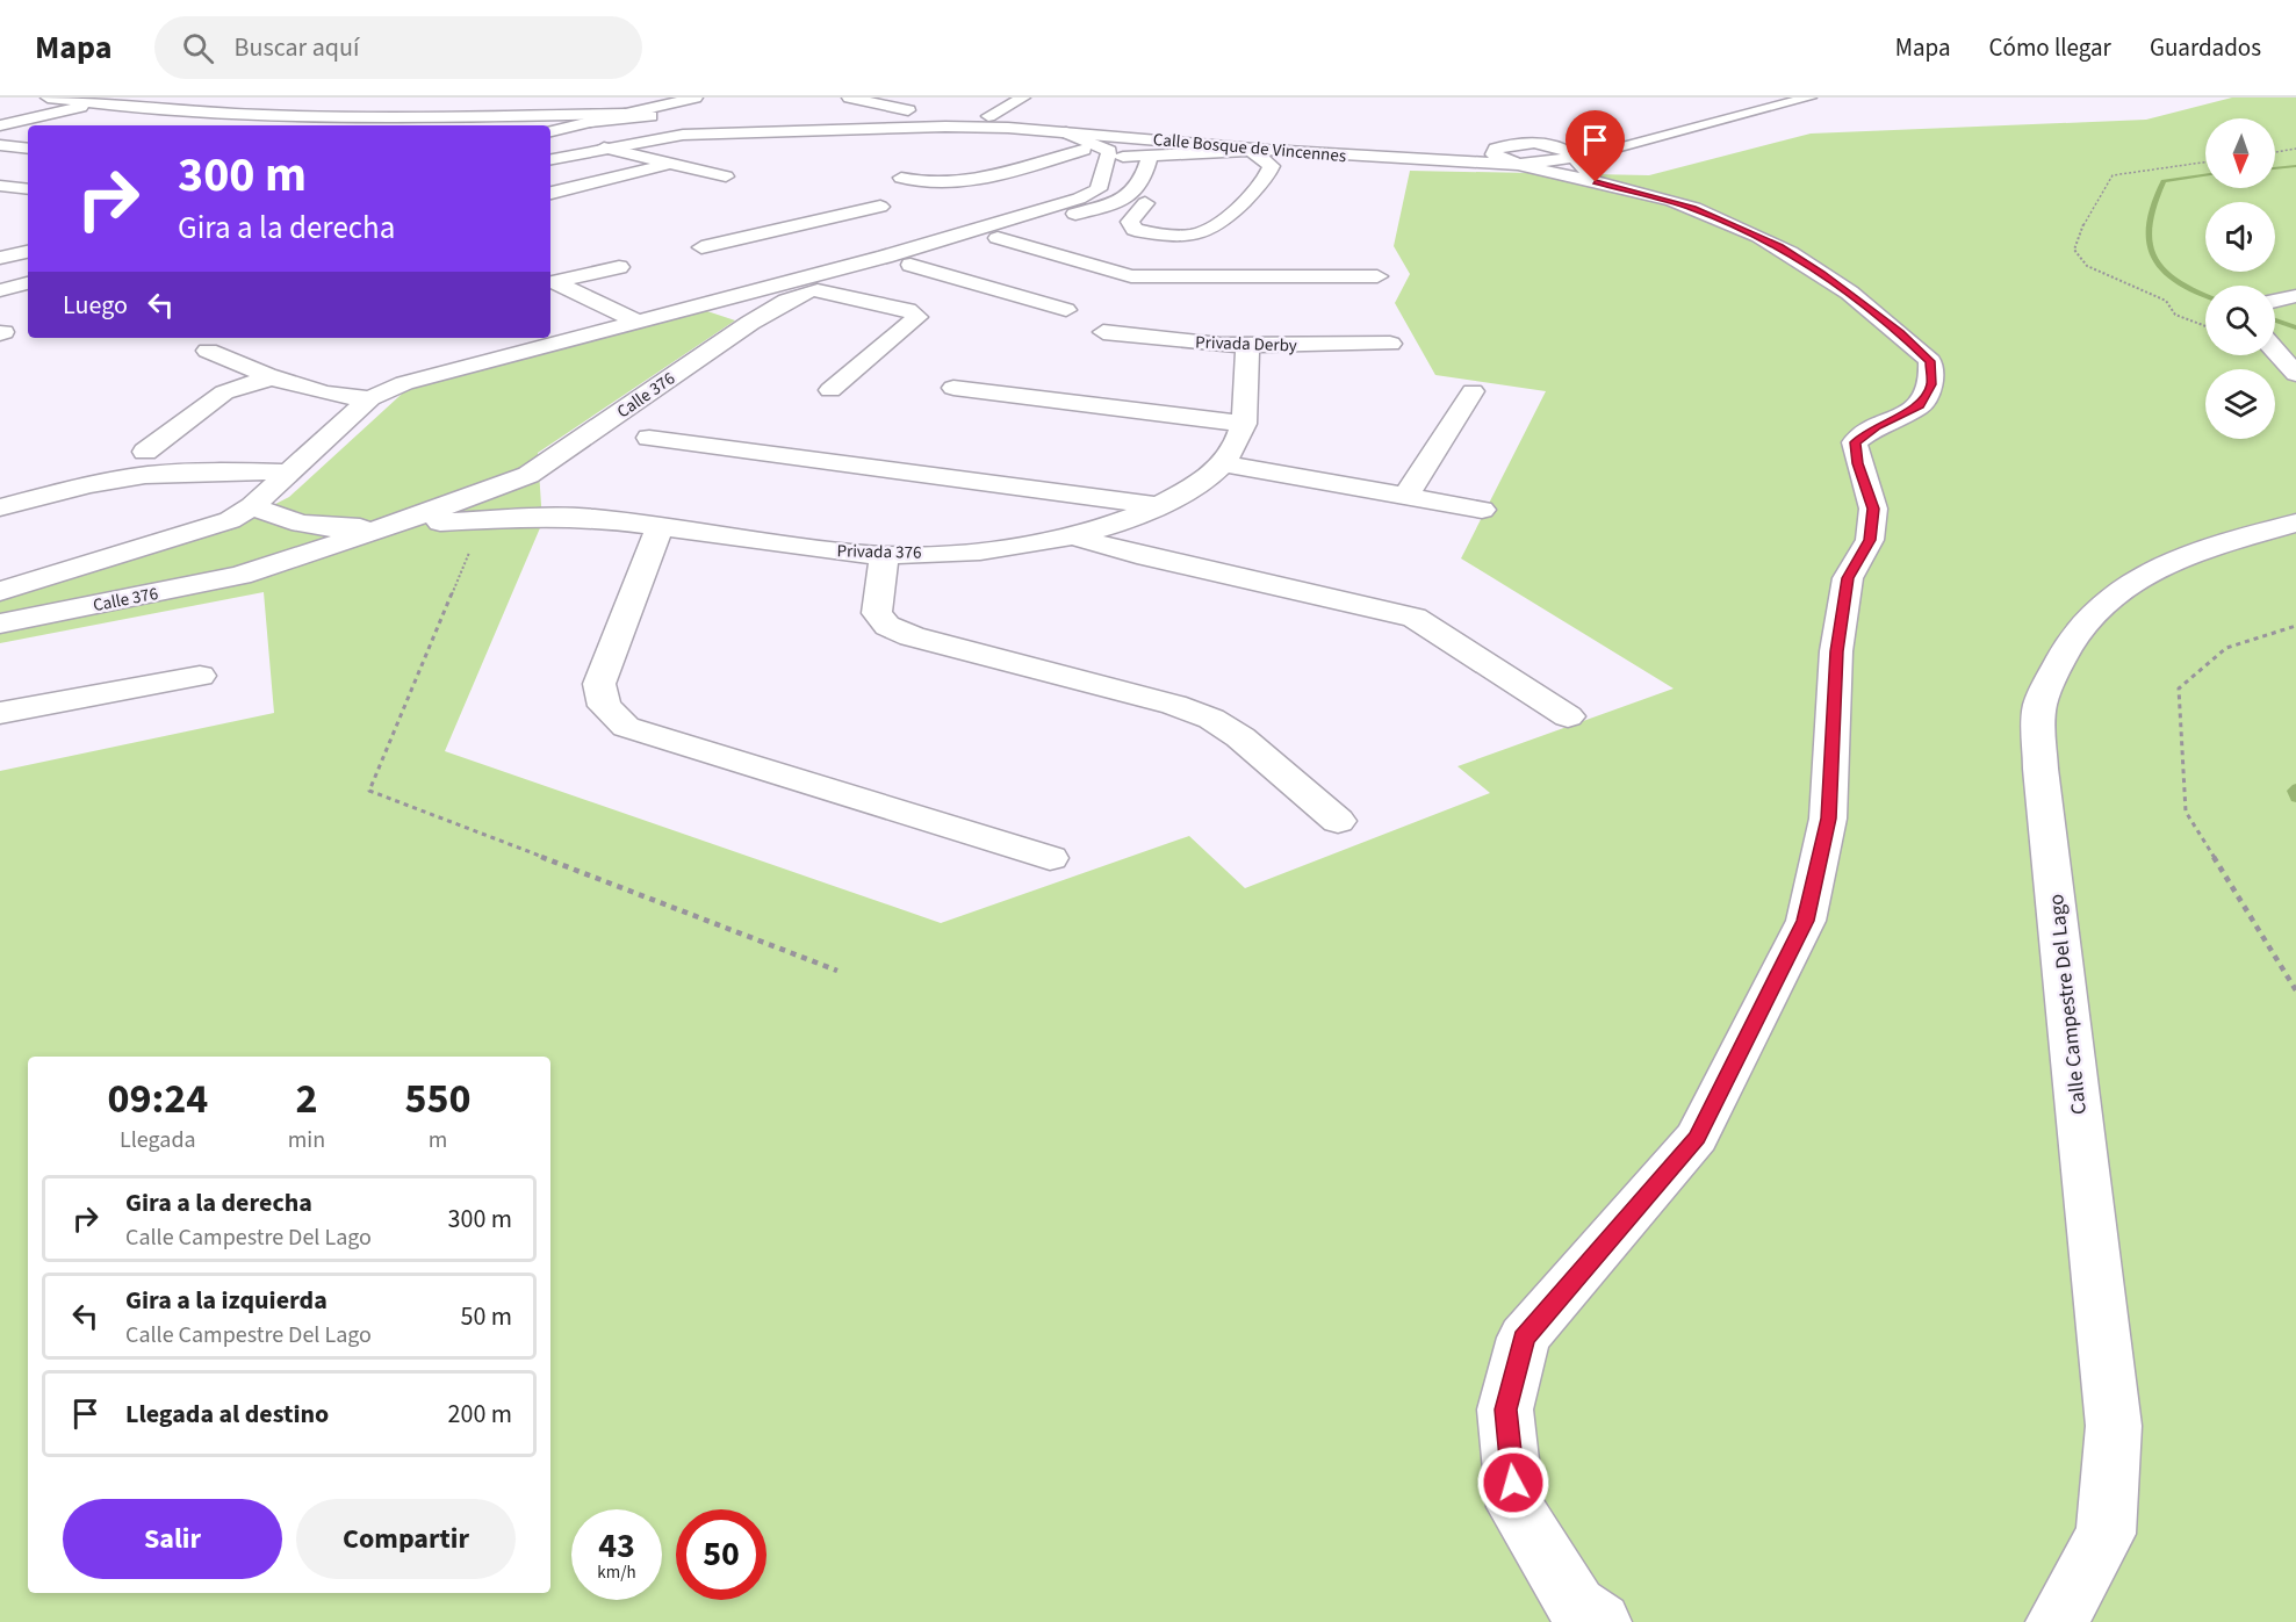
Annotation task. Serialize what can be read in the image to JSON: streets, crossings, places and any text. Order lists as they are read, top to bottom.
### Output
{
  "streets": {
    "street": [
      "Calle Bosque de Vincennes",
      "Privada Derby",
      "Calle 376",
      "Privada 376",
      "Calle Campestre Del Lago"
    ]
  },
  "crossings": [
    ["Privada Derby", "Privada 376"]
  ],
  "north": "bottom",
  "page": {
    "header": "Mapa",
    "search": "Buscar aquí",
    "nav": ["Mapa", "Cómo llegar", "Guardados"],
    "turn": ["300 m", "Gira a la derecha"],
    "then": "Luego",
    "eta": [
      "09:24",
      "Llegada",
      "2",
      "min",
      "550",
      "m"
    ],
    "list": [
      {
        "name": "Gira a la derecha",
        "note": "Calle Campestre Del Lago",
        "value": "300 m"
      },
      {
        "name": "Gira a la izquierda",
        "note": "Calle Campestre Del Lago",
        "value": "50 m"
      },
      {
        "name": "Llegada al destino",
        "value": "200 m"
      }
    ],
    "buttons": ["Salir", "Compartir"],
    "speed": "43 km/h",
    "limit": "50"
  }
}
